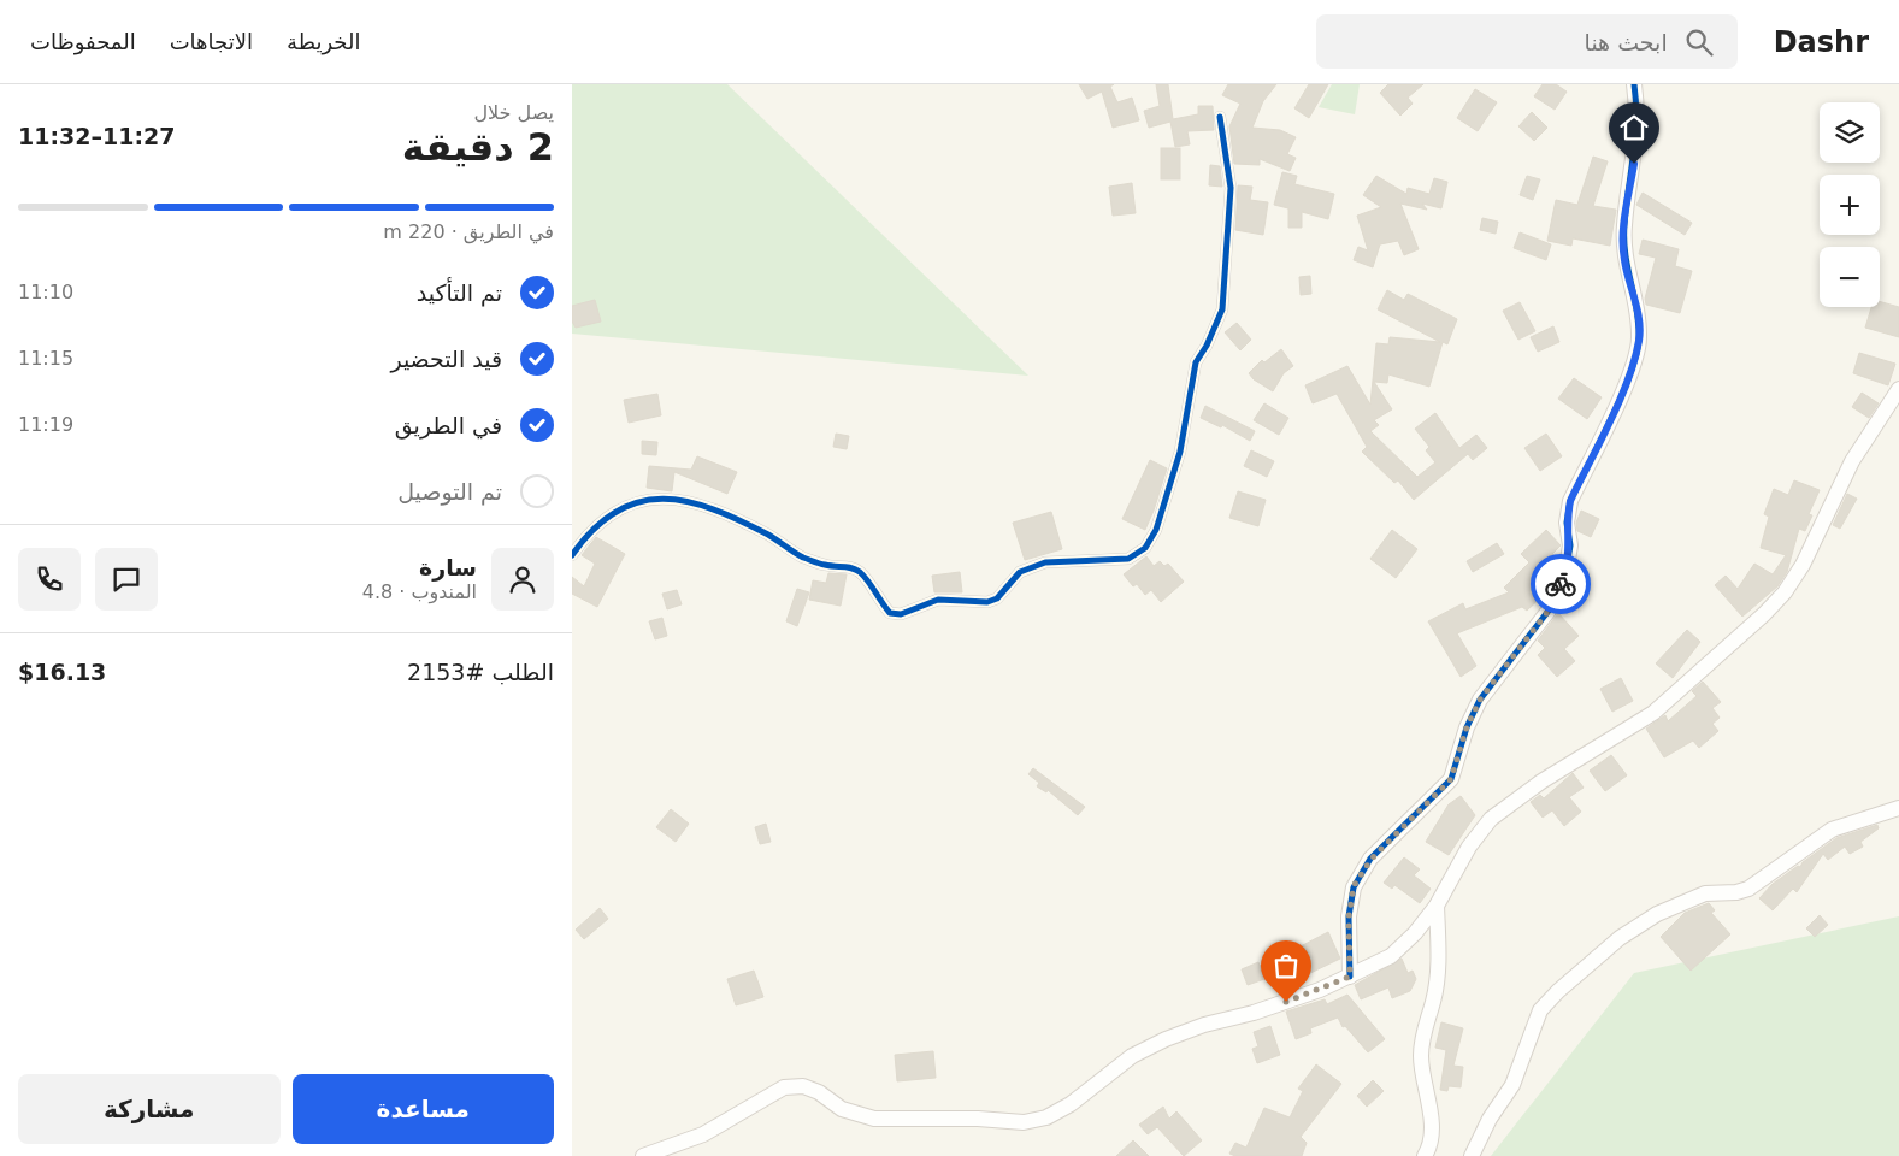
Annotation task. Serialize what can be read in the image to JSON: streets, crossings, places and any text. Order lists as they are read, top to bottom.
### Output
{
  "page": {
    "header": "Dashr",
    "search": "ابحث هنا",
    "nav": ["الخريطة", "الاتجاهات", "المحفوظات"],
    "heading": ["2 دقيقة", "يصل خلال", "11:27–11:32"],
    "panel": [
      "سارة",
      "المندوب · 4.8",
      "الطلب #2153",
      "$16.13"
    ],
    "map_buttons": ["+", "−"],
    "bar": "في الطريق · 220 m",
    "list": [
      ["تم التأكيد", "11:10"],
      ["قيد التحضير", "11:15"],
      ["في الطريق", "11:19"],
      "تم التوصيل"
    ],
    "buttons": ["مساعدة", "مشاركة"]
  }
}
